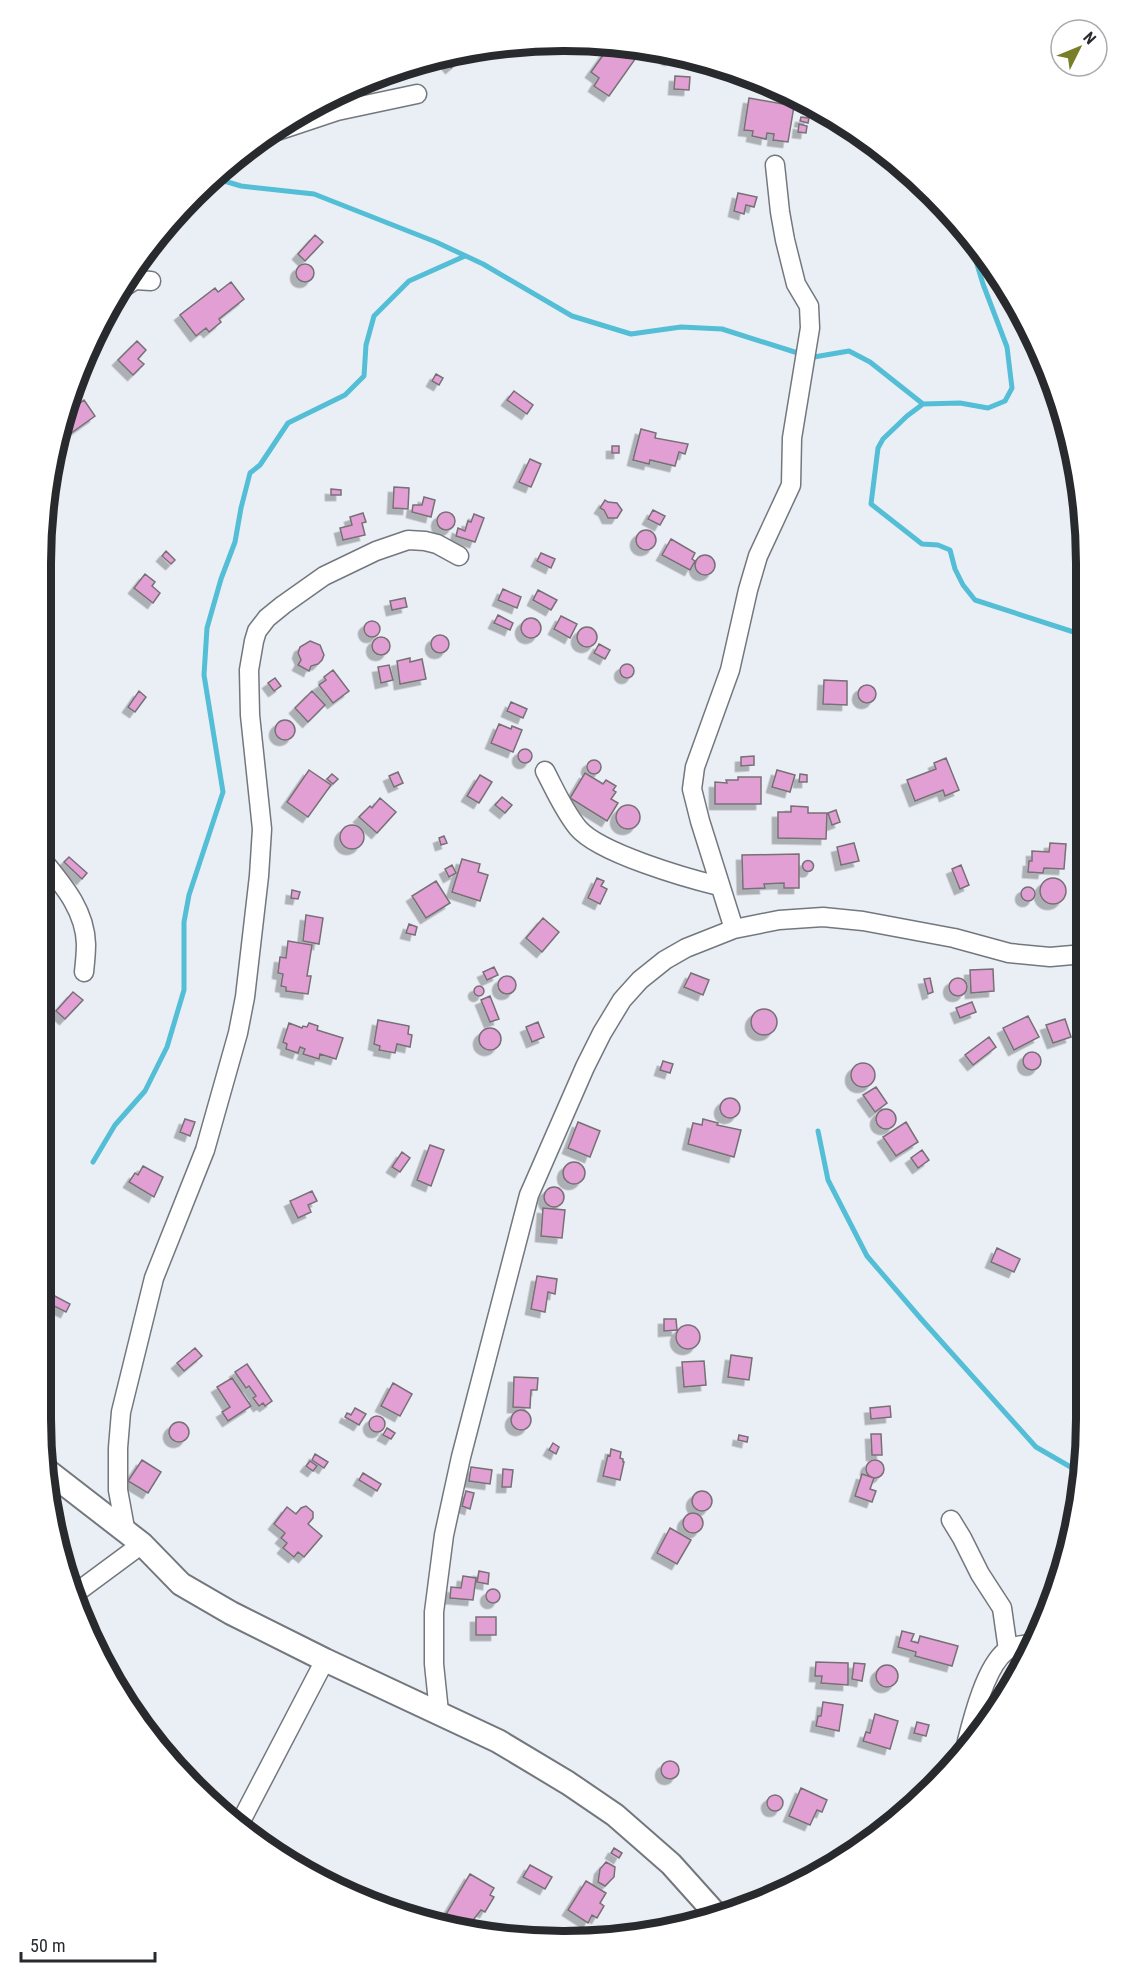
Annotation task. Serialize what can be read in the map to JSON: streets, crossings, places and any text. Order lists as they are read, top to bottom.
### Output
{
  "scale_bar": "50 m",
  "north": "top right"
}
